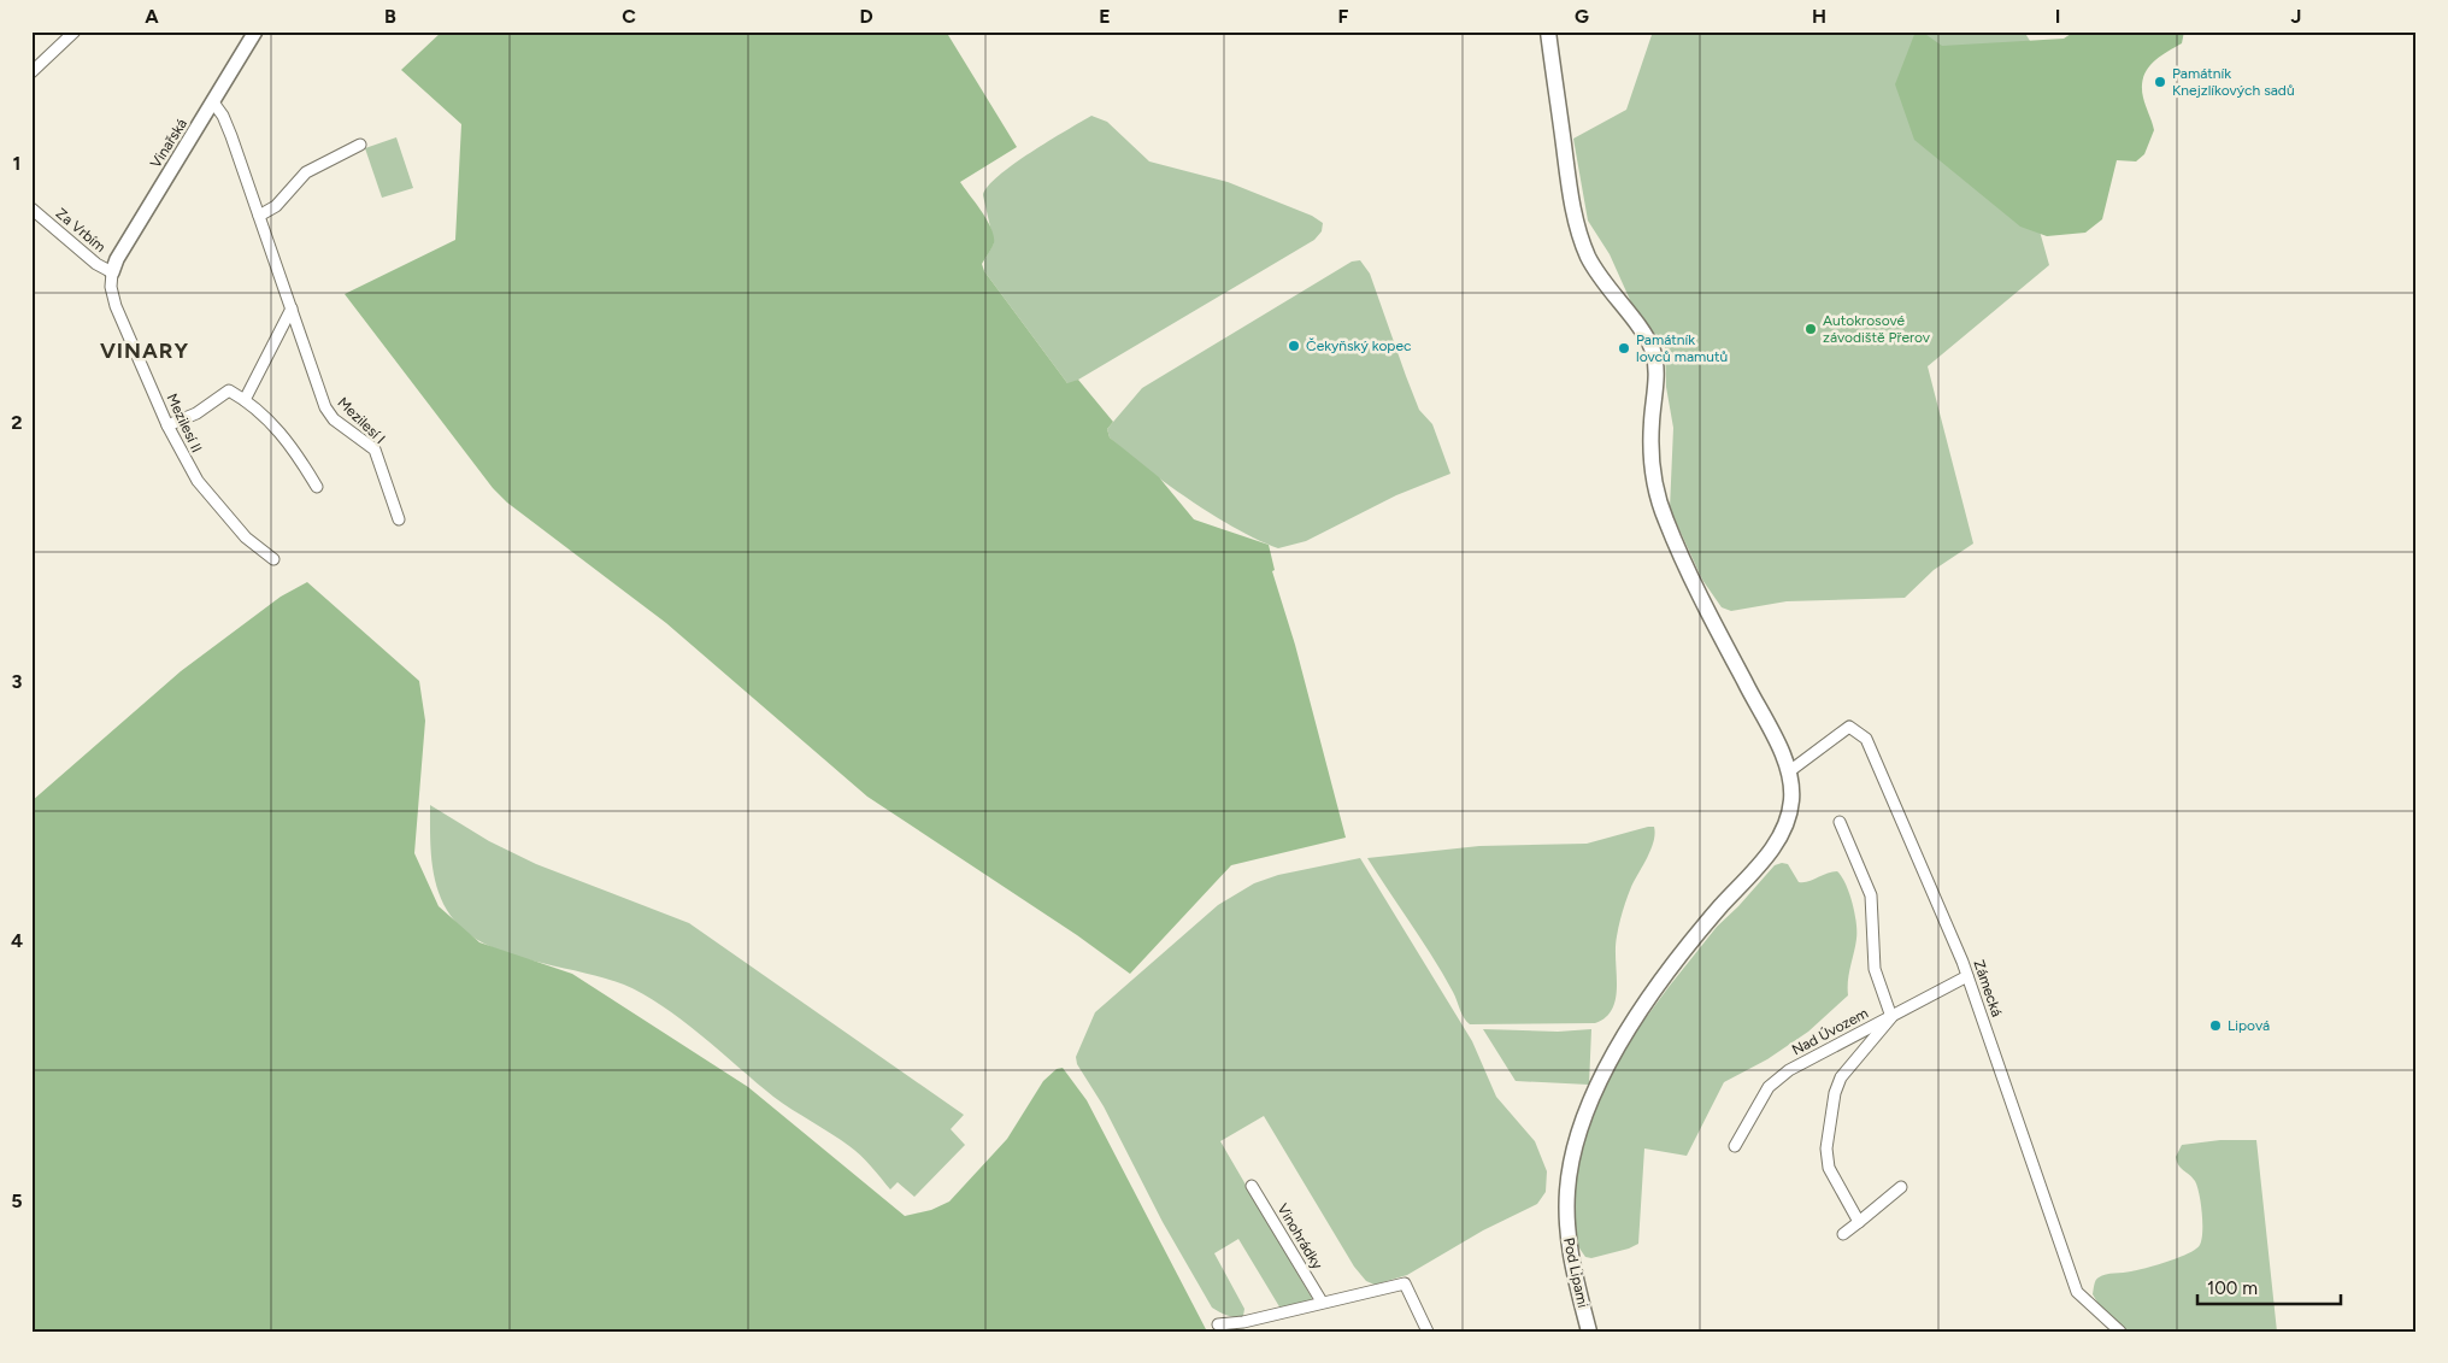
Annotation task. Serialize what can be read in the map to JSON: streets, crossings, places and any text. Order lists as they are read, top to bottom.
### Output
{
  "streets": {
    "main road": ["Pod Lipami"],
    "street": [
      "Vinařská",
      "Za Vrbím",
      "Mezilesí I",
      "Mezilesí II",
      "Zámecká",
      "Nad Úvozem",
      "Vinohrádky"
    ]
  },
  "crossings": [
    ["Vinařská", "Za Vrbím"],
    ["Vinařská", "Mezilesí I"],
    ["Vinařská", "Mezilesí II"],
    ["Za Vrbím", "Mezilesí II"],
    ["Zámecká", "Nad Úvozem"],
    ["Zámecká", "Pod Lipami"]
  ],
  "districts": ["VINARY"],
  "places": [
    "Památník Knejzlíkových sadů",
    "Autokrosové závodiště Přerov",
    "Čekyňský kopec",
    "Památník lovců mamutů",
    "Lipová"
  ],
  "scale_bar": "100 m",
  "grid": {
    "columns": [
      "A",
      "B",
      "C",
      "D",
      "E",
      "F",
      "G",
      "H",
      "I",
      "J"
    ],
    "rows": [
      "1",
      "2",
      "3",
      "4",
      "5"
    ]
  }
}
